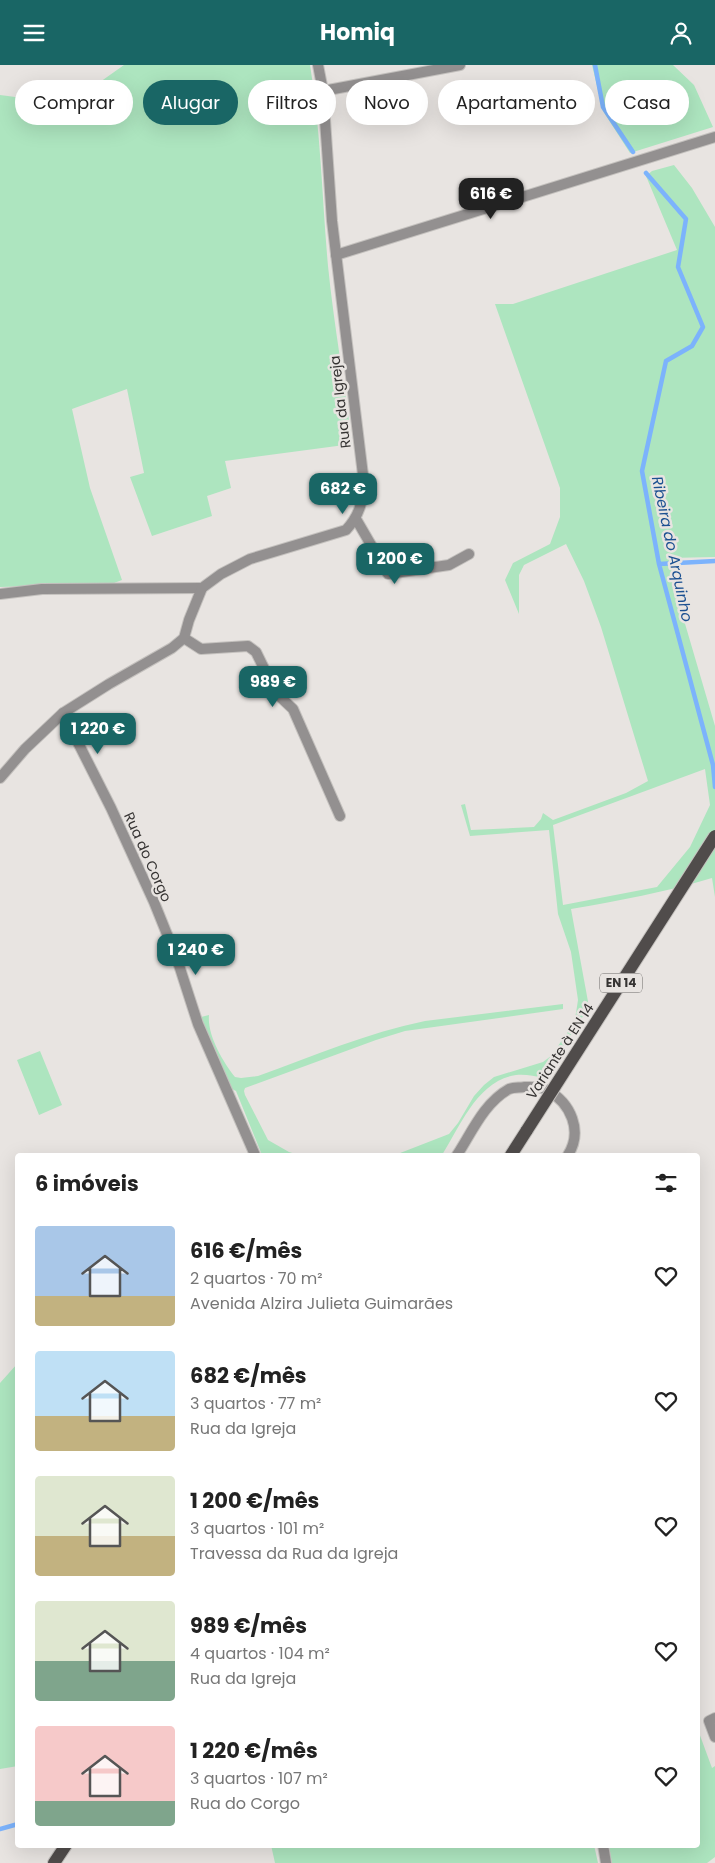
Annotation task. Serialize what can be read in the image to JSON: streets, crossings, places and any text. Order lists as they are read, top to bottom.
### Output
{
  "streets": {
    "main road": ["EN 14", "Variante à EN 14"],
    "street": ["Rua da Igreja", "Rua do Corgo"]
  },
  "water": ["Ribeira do Arquinho"],
  "page": {
    "header": "Homiq",
    "chip": [
      "Comprar",
      "Alugar",
      "Filtros",
      "Novo",
      "Apartamento",
      "Casa"
    ],
    "price": [
      "616 €",
      "682 €",
      "1 200 €",
      "989 €",
      "1 220 €",
      "1 240 €"
    ],
    "heading": "6 imóveis",
    "list": [
      {
        "name": "616 €/mês",
        "note": "2 quartos · 70 m² · Avenida Alzira Julieta Guimarães"
      },
      {
        "name": "682 €/mês",
        "note": "3 quartos · 77 m² · Rua da Igreja"
      },
      {
        "name": "1 200 €/mês",
        "note": "3 quartos · 101 m² · Travessa da Rua da Igreja"
      },
      {
        "name": "989 €/mês",
        "note": "4 quartos · 104 m² · Rua da Igreja"
      },
      {
        "name": "1 220 €/mês",
        "note": "3 quartos · 107 m² · Rua do Corgo"
      }
    ]
  }
}
